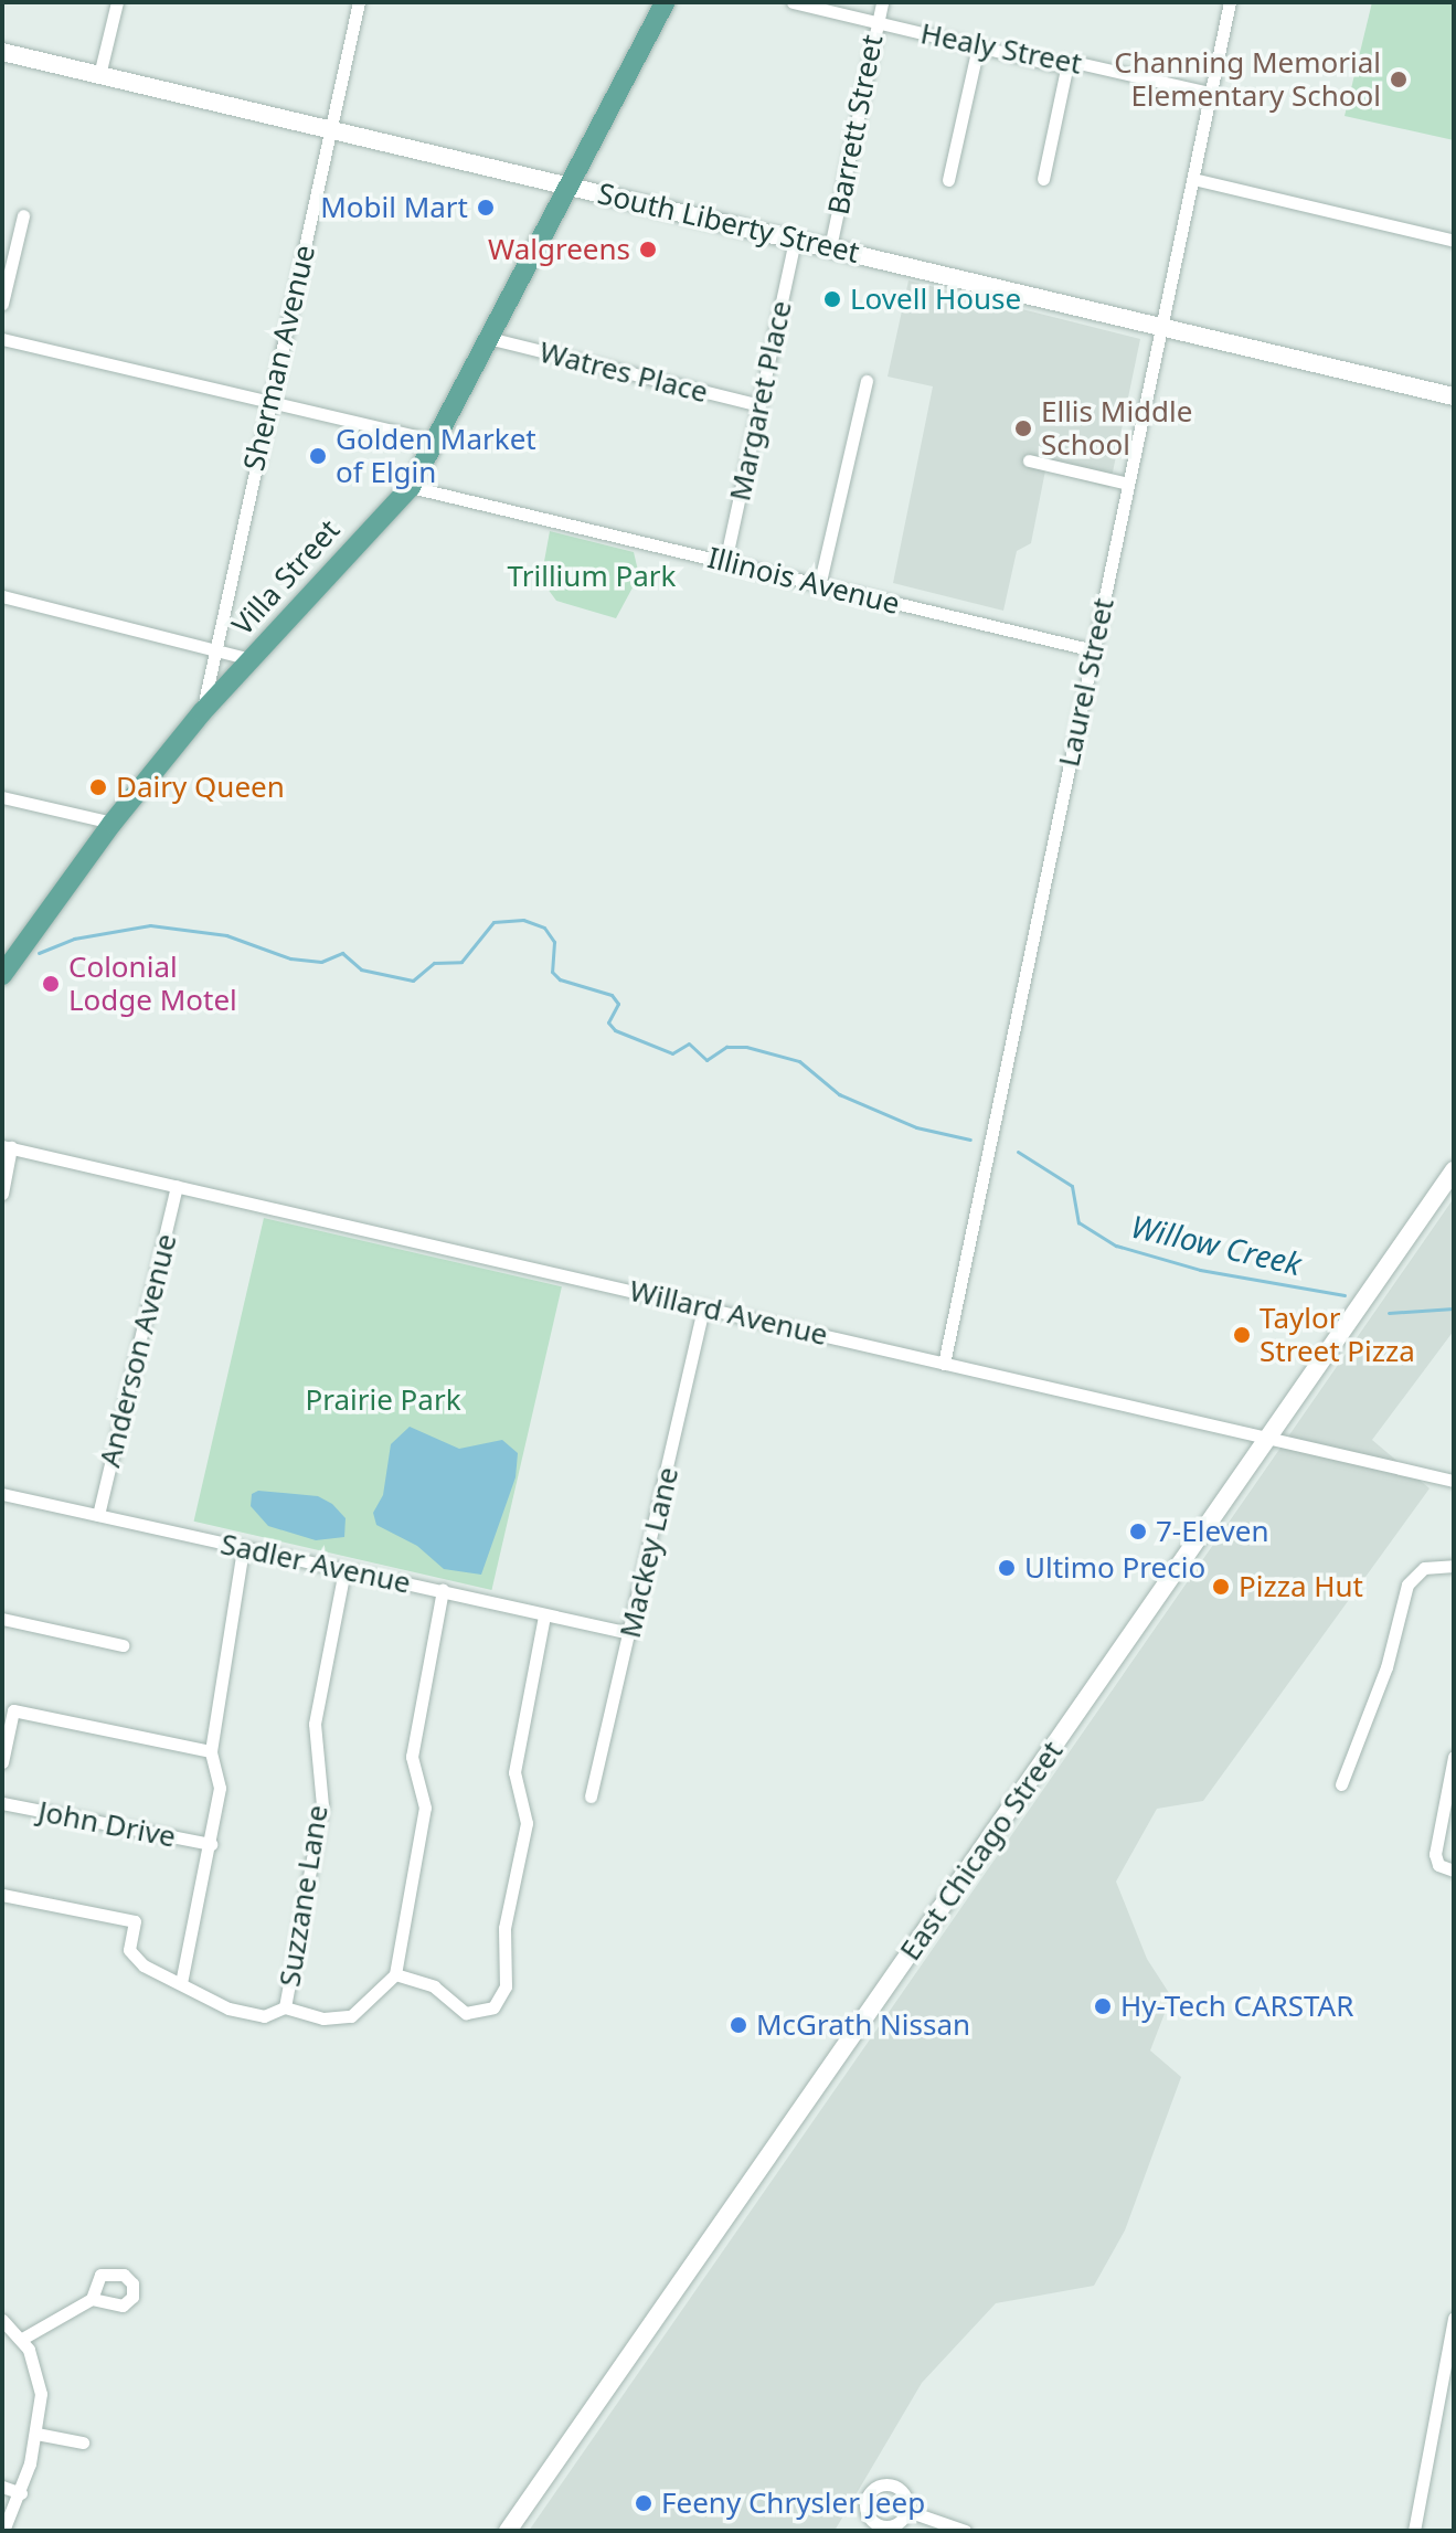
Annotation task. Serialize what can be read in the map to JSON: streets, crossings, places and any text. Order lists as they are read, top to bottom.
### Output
{
  "streets": {
    "main road": ["South Liberty Street", "Villa Street", "East Chicago Street"],
    "street": [
      "Healy Street",
      "Barrett Street",
      "Sherman Avenue",
      "Watres Place",
      "Margaret Place",
      "Illinois Avenue",
      "Laurel Street",
      "Willard Avenue",
      "Anderson Avenue",
      "Mackey Lane",
      "Sadler Avenue",
      "John Drive",
      "Suzzane Lane"
    ]
  },
  "crossings": [
    ["Healy Street", "Barrett Street"],
    ["Healy Street", "Laurel Street"],
    ["Barrett Street", "South Liberty Street"],
    ["South Liberty Street", "Sherman Avenue"],
    ["South Liberty Street", "Margaret Place"],
    ["South Liberty Street", "Villa Street"],
    ["South Liberty Street", "Laurel Street"],
    ["Sherman Avenue", "Villa Street"],
    ["Watres Place", "Margaret Place"],
    ["Watres Place", "Villa Street"],
    ["Margaret Place", "Illinois Avenue"],
    ["Villa Street", "Illinois Avenue"],
    ["Illinois Avenue", "Laurel Street"],
    ["Laurel Street", "Willard Avenue"],
    ["Willard Avenue", "Anderson Avenue"],
    ["Willard Avenue", "Mackey Lane"],
    ["Willard Avenue", "East Chicago Street"],
    ["Anderson Avenue", "Sadler Avenue"],
    ["Mackey Lane", "Sadler Avenue"],
    ["Sadler Avenue", "Suzzane Lane"]
  ],
  "water": ["Willow Creek"],
  "parks": ["Trillium Park", "Prairie Park"],
  "places": [
    "Channing Memorial Elementary School",
    "Mobil Mart",
    "Walgreens",
    "Lovell House",
    "Ellis Middle School",
    "Golden Market of Elgin",
    "Dairy Queen",
    "Colonial Lodge Motel",
    "Taylor Street Pizza",
    "7-Eleven",
    "Ultimo Precio",
    "Pizza Hut",
    "Hy-Tech CARSTAR",
    "McGrath Nissan",
    "Feeny Chrysler Jeep"
  ]
}
